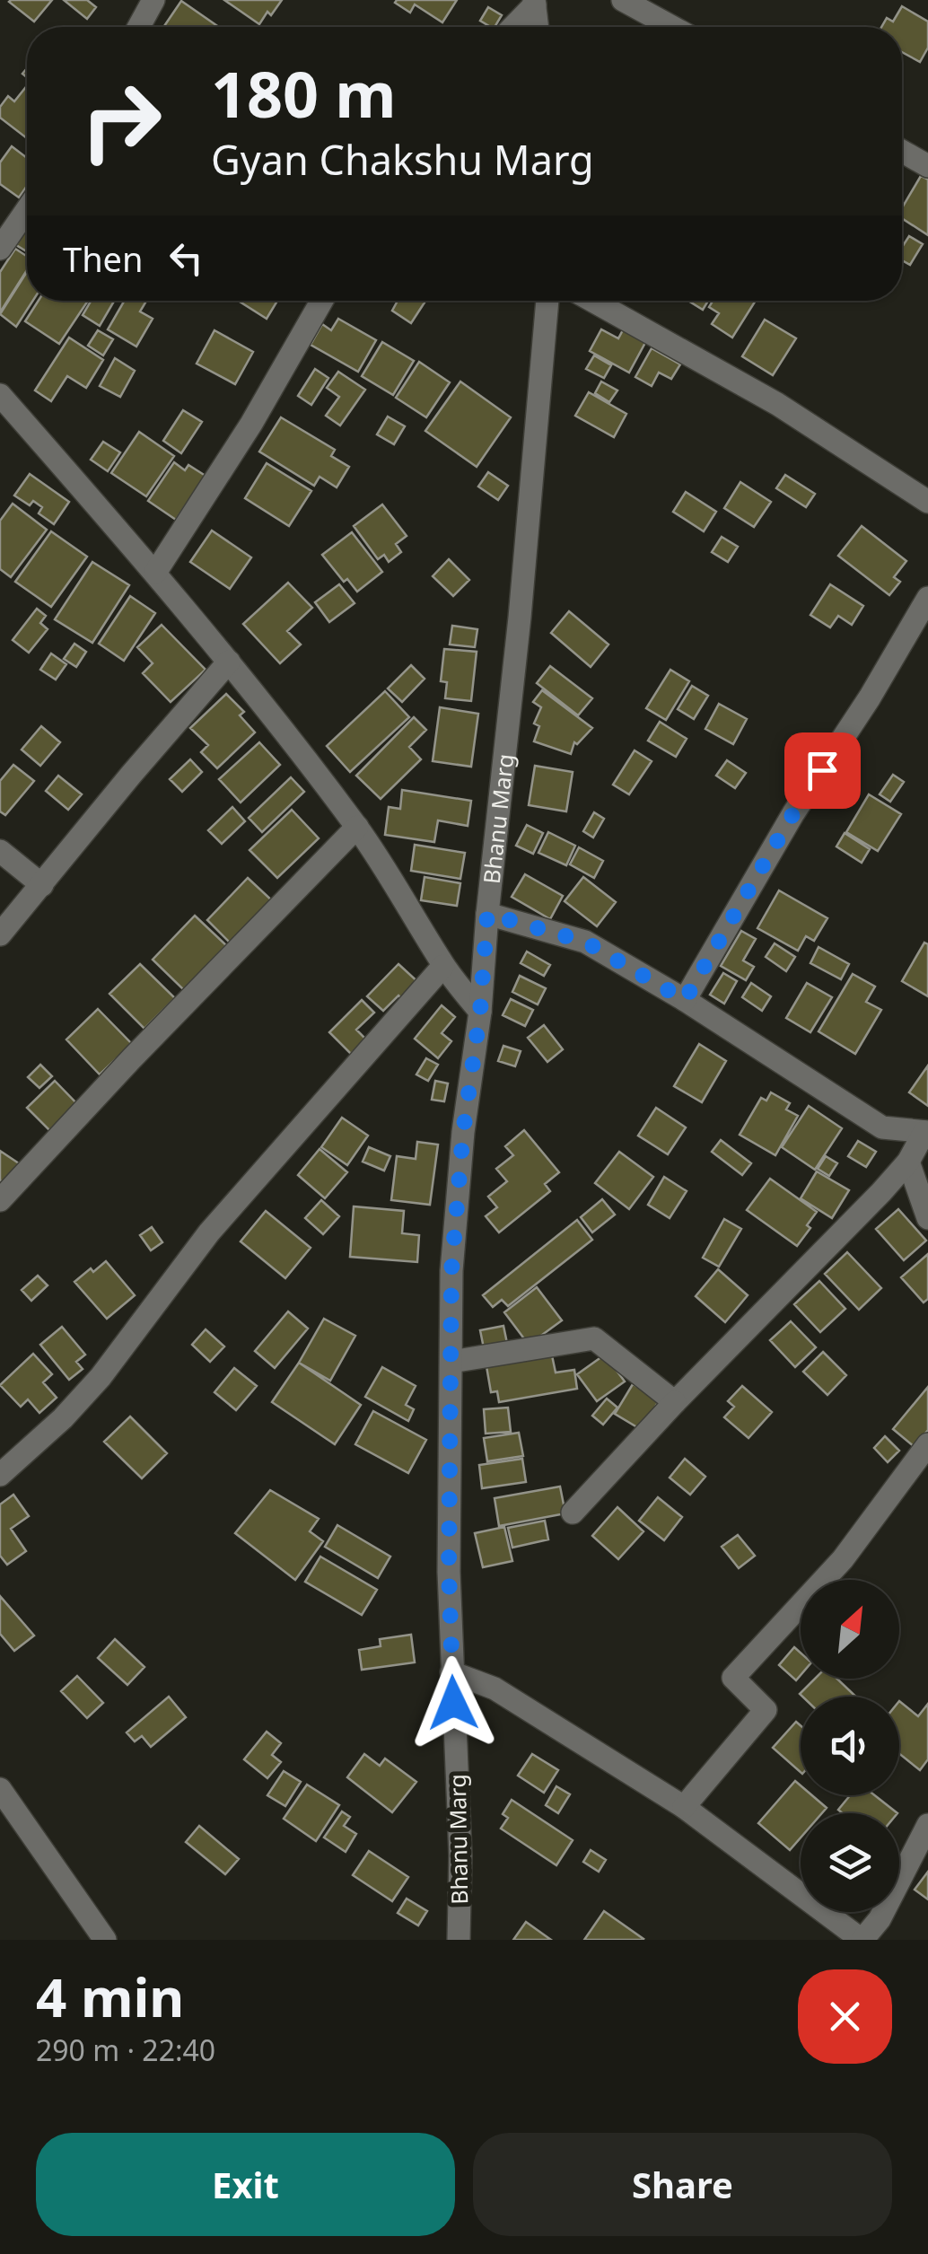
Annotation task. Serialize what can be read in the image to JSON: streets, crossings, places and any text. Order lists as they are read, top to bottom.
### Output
{
  "streets": {
    "street": ["Bhanu Marg"]
  },
  "north": "top right",
  "page": {
    "turn": ["180 m", "Gyan Chakshu Marg"],
    "then": "Then",
    "heading": ["4 min", "290 m · 22:40"],
    "buttons": ["Exit", "Share"]
  }
}
